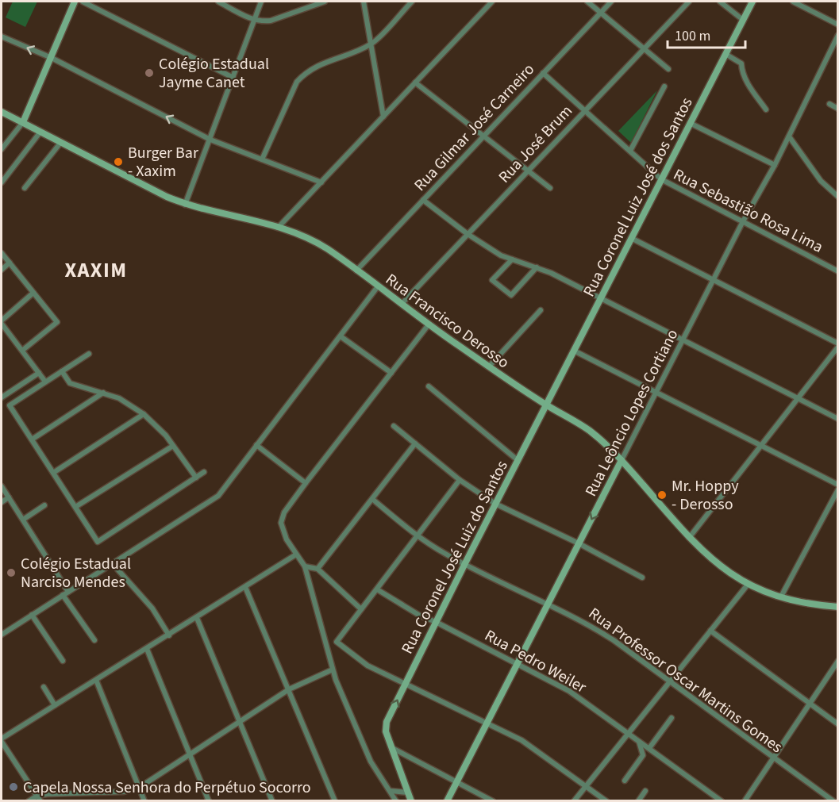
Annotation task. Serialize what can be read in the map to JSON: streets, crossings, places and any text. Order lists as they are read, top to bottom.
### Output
{
  "streets": {
    "main road": [
      "Rua Coronel Luiz José dos Santos",
      "Rua Francisco Derosso",
      "Rua Leôncio Lopes Cortiano",
      "Rua Coronel José Luiz do Santos"
    ],
    "street": [
      "Rua Gilmar José Carneiro",
      "Rua José Brum",
      "Rua Sebastião Rosa Lima",
      "Rua Pedro Weiler",
      "Rua Professor Oscar Martins Gomes"
    ]
  },
  "crossings": [
    ["Rua Gilmar José Carneiro", "Rua Sebastião Rosa Lima"],
    ["Rua Gilmar José Carneiro", "Rua Francisco Derosso"],
    ["Rua José Brum", "Rua Sebastião Rosa Lima"],
    ["Rua José Brum", "Rua Francisco Derosso"],
    ["Rua Coronel Luiz José dos Santos", "Rua Sebastião Rosa Lima"],
    ["Rua Coronel Luiz José dos Santos", "Rua Francisco Derosso"],
    ["Rua Coronel Luiz José dos Santos", "Rua Coronel José Luiz do Santos"],
    ["Rua Sebastião Rosa Lima", "Rua Leôncio Lopes Cortiano"],
    ["Rua Francisco Derosso", "Rua Leôncio Lopes Cortiano"],
    ["Rua Francisco Derosso", "Rua Coronel José Luiz do Santos"],
    ["Rua Leôncio Lopes Cortiano", "Rua Pedro Weiler"],
    ["Rua Leôncio Lopes Cortiano", "Rua Professor Oscar Martins Gomes"],
    ["Rua Coronel José Luiz do Santos", "Rua Pedro Weiler"],
    ["Rua Coronel José Luiz do Santos", "Rua Professor Oscar Martins Gomes"]
  ],
  "districts": ["XAXIM"],
  "places": [
    "Colégio Estadual Jayme Canet",
    "Burger Bar - Xaxim",
    "Mr. Hoppy - Derosso",
    "Colégio Estadual Narciso Mendes",
    "Capela Nossa Senhora do Perpétuo Socorro"
  ],
  "scale_bar": "100 m"
}
